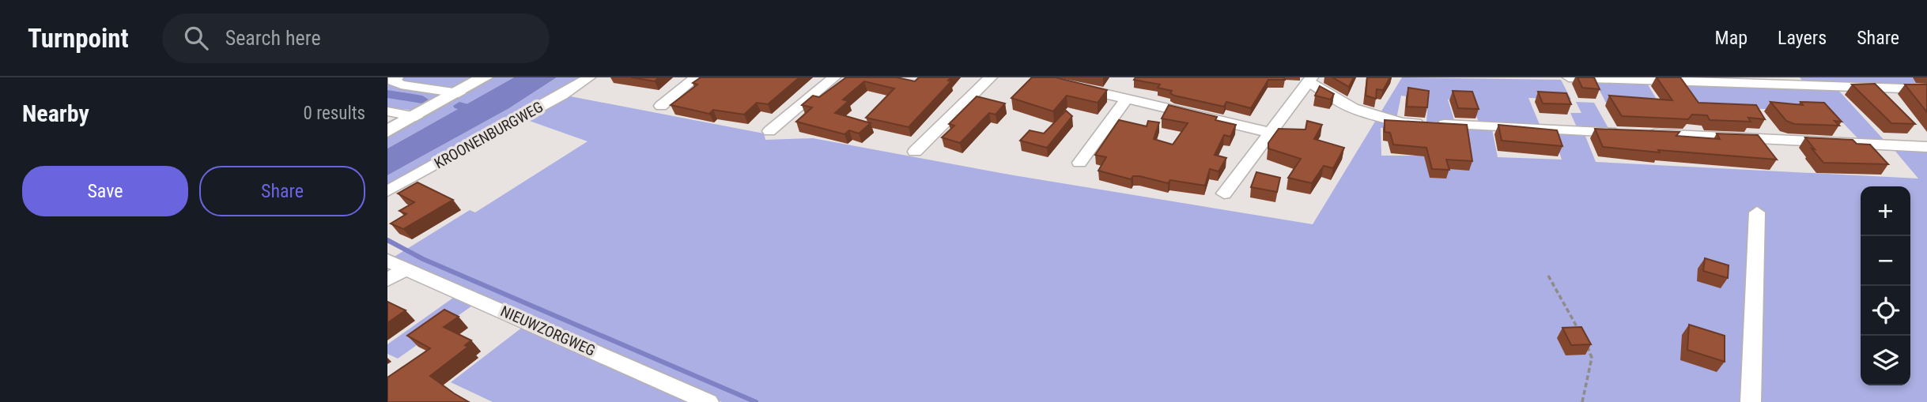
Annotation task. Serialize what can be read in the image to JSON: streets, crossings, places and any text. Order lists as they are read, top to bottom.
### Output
{
  "streets": {
    "street": ["KROONENBURGWEG", "NIEUWZORGWEG"]
  },
  "page": {
    "header": "Turnpoint",
    "search": "Search here",
    "nav": ["Map", "Layers", "Share"],
    "heading": ["Nearby", "0 results"],
    "buttons": ["Save", "Share"],
    "map_buttons": ["+", "−"]
  }
}
